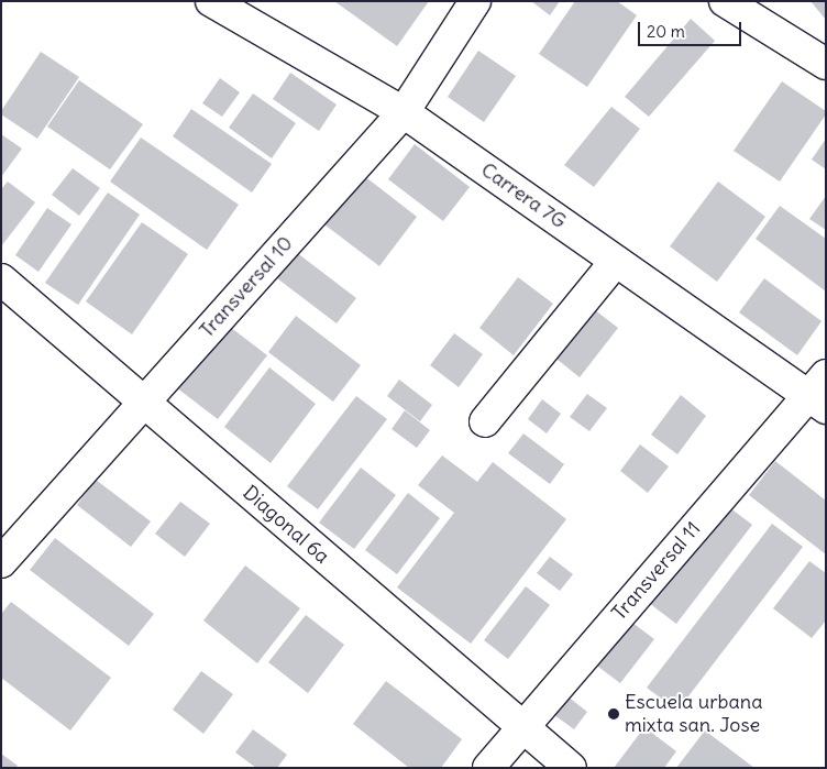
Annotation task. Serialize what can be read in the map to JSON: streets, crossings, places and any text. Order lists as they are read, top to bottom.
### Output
{
  "streets": {
    "street": [
      "Carrera 7G",
      "Transversal 10",
      "Diagonal 6a",
      "Transversal 11"
    ]
  },
  "crossings": [
    ["Carrera 7G", "Transversal 10"],
    ["Carrera 7G", "Transversal 11"],
    ["Transversal 10", "Diagonal 6a"],
    ["Diagonal 6a", "Transversal 11"]
  ],
  "places": ["Escuela urbana mixta san. Jose"],
  "scale_bar": "20 m"
}
